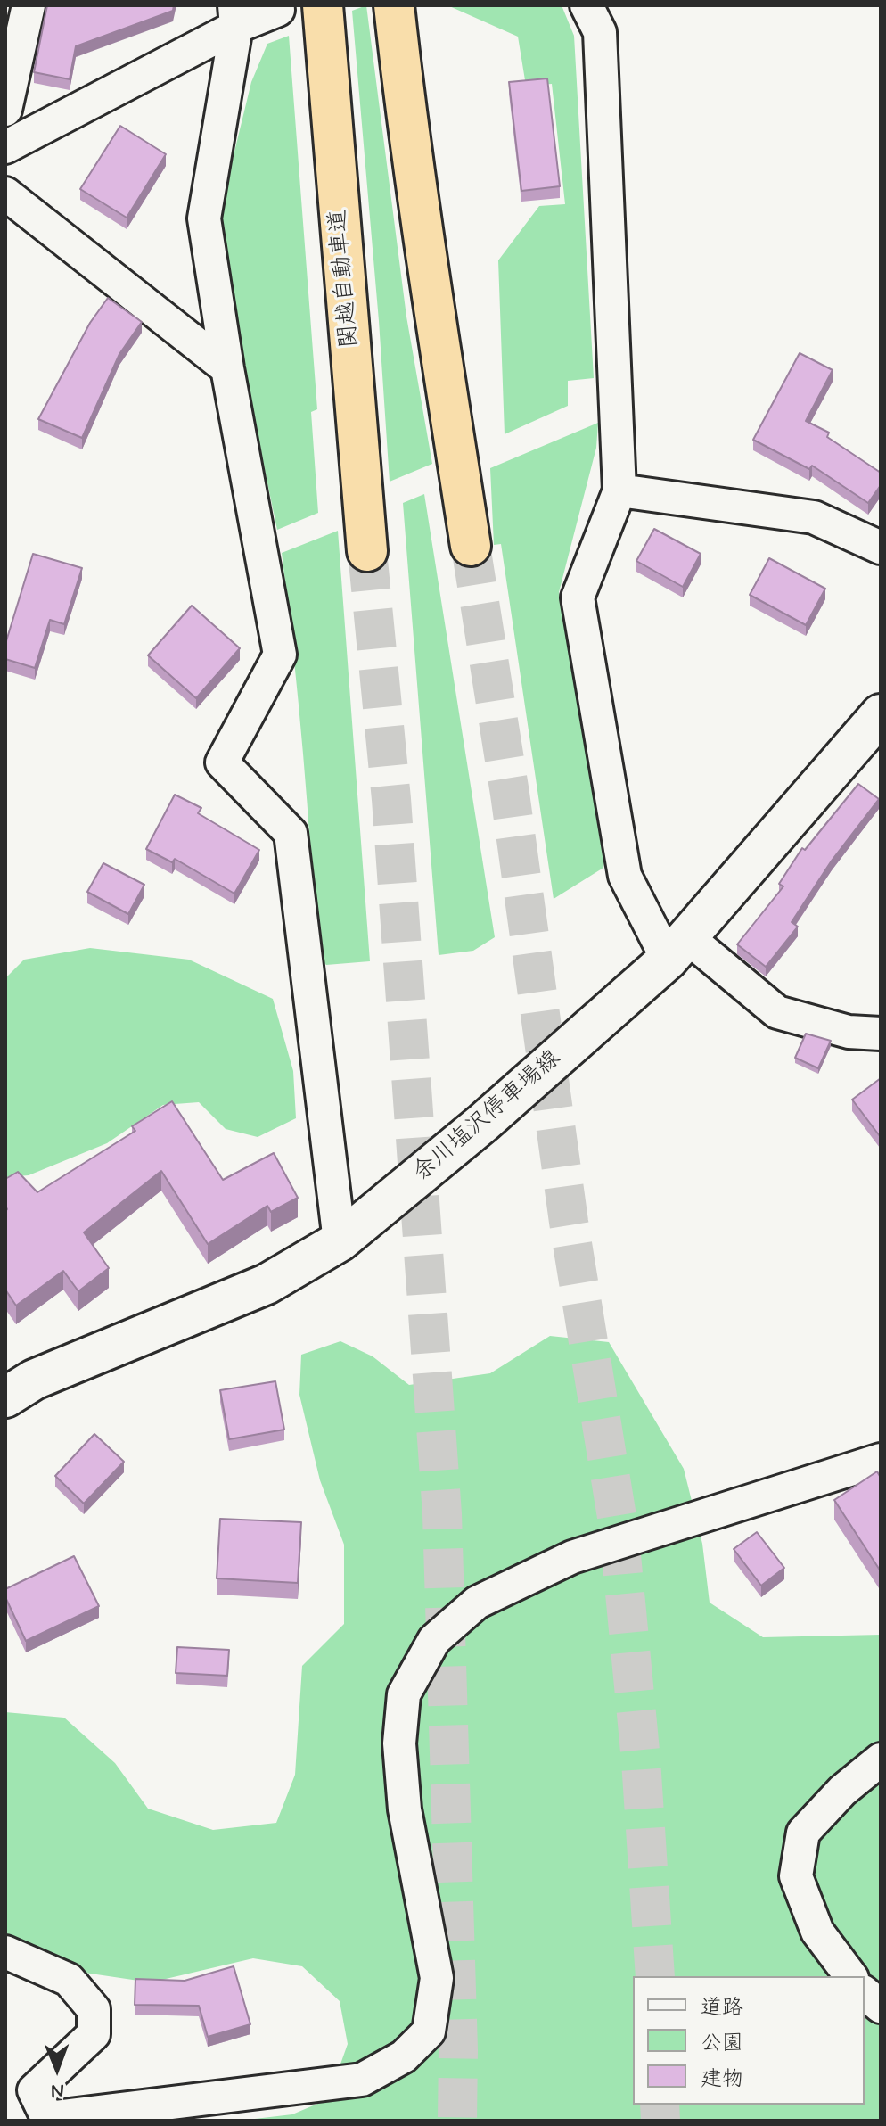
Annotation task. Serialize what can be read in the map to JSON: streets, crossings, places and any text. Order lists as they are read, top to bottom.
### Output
{
  "streets": {
    "highway": ["関越自動車道"],
    "main road": ["余川塩沢停車場線"]
  },
  "legend": ["道路", "公園", "建物"],
  "north": "bottom"
}
